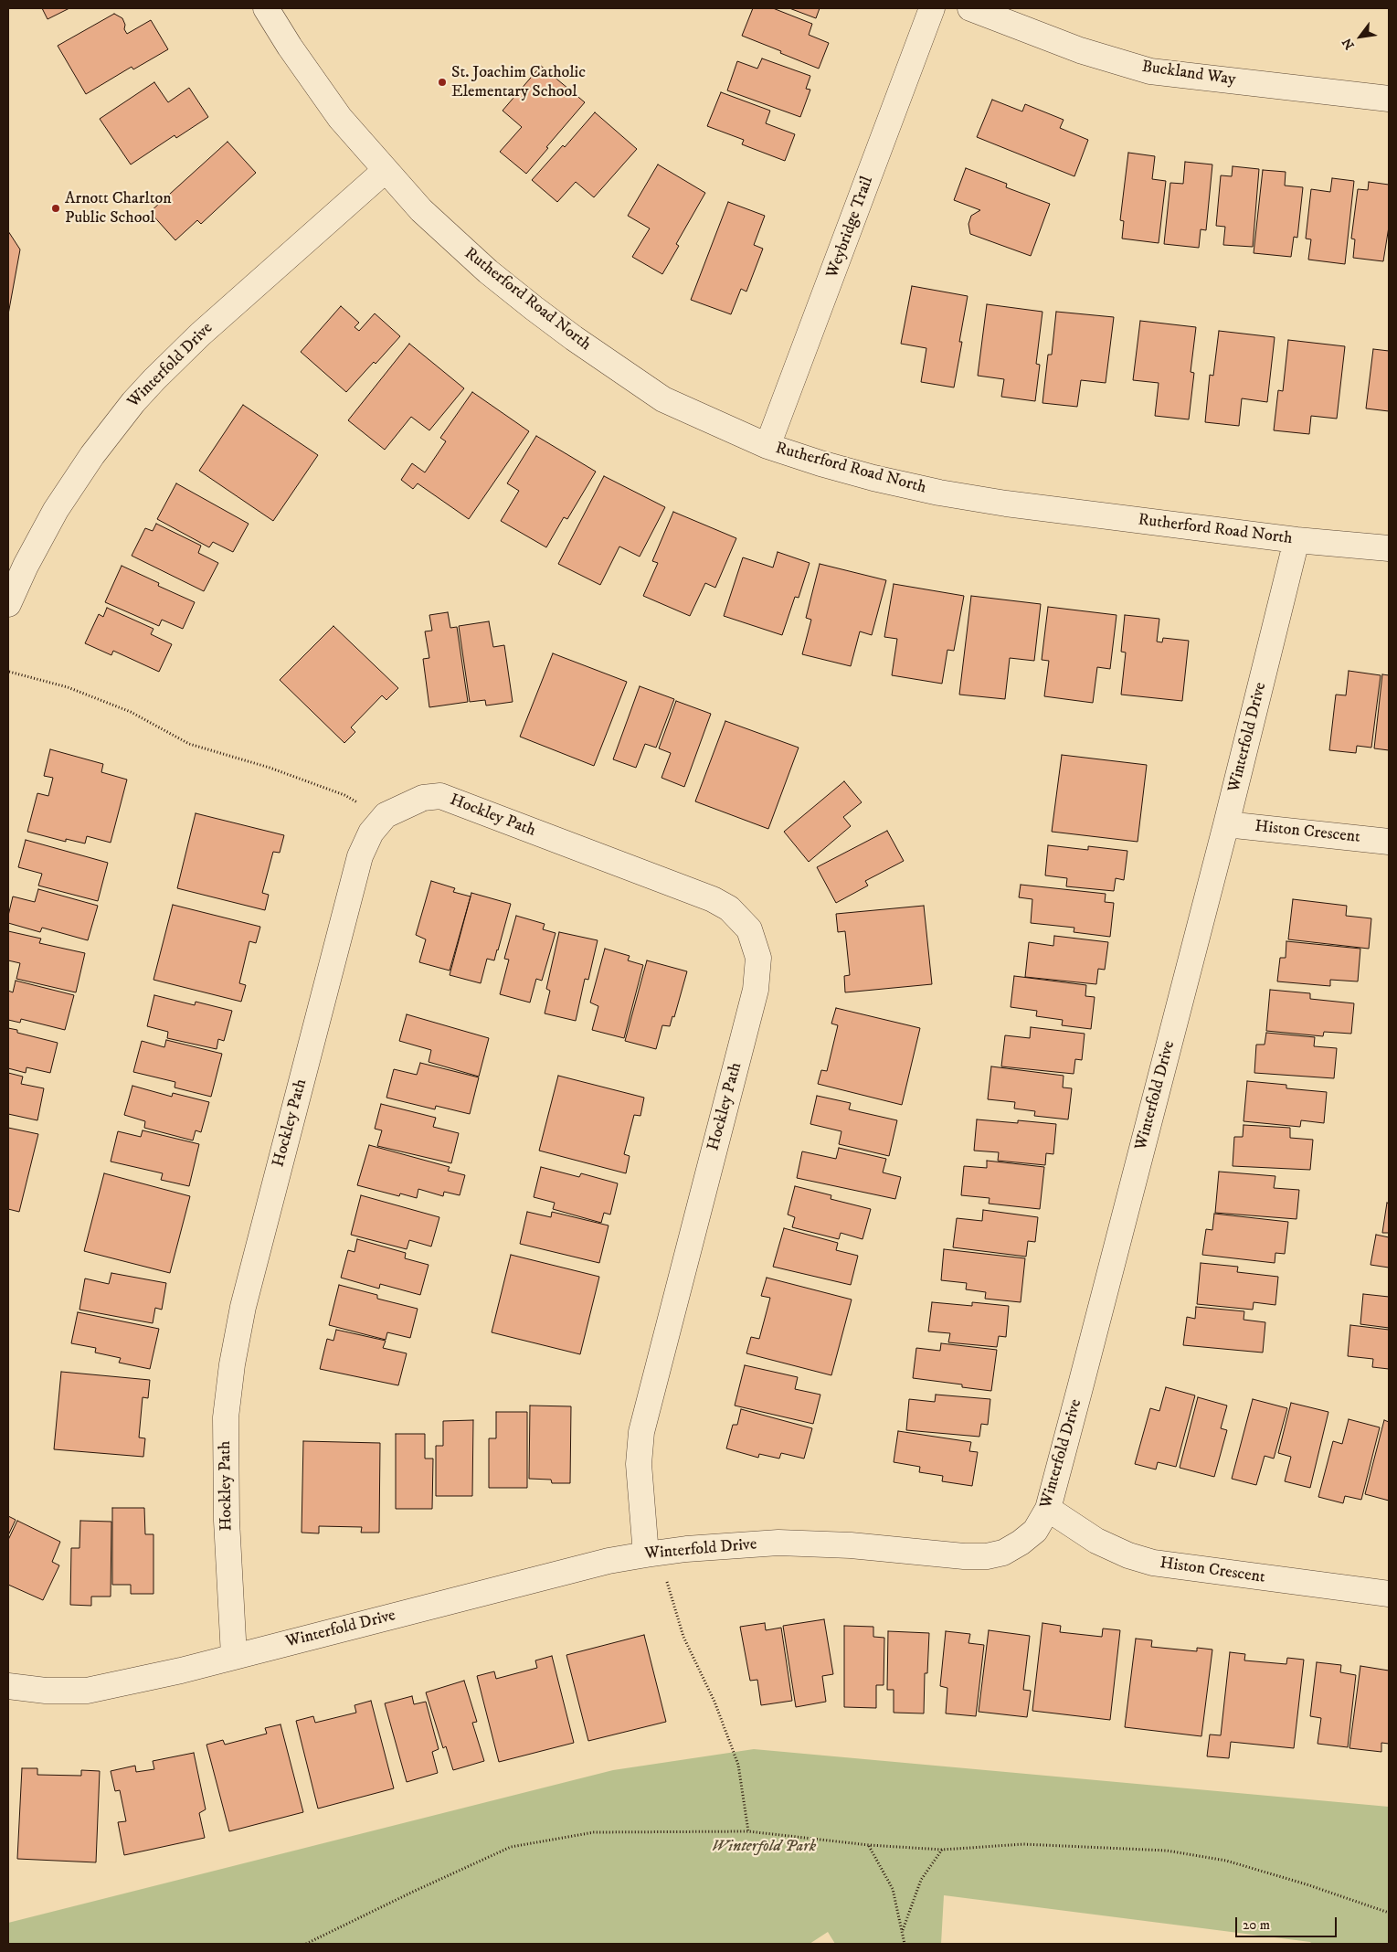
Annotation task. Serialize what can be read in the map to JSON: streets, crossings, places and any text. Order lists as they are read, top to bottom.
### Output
{
  "streets": {
    "street": [
      "Buckland Way",
      "Weybridge Trail",
      "Rutherford Road North",
      "Winterfold Drive",
      "Hockley Path",
      "Histon Crescent"
    ]
  },
  "crossings": [
    ["Weybridge Trail", "Rutherford Road North"],
    ["Rutherford Road North", "Winterfold Drive"],
    ["Winterfold Drive", "Hockley Path"],
    ["Winterfold Drive", "Histon Crescent"]
  ],
  "parks": ["Winterfold Park"],
  "places": ["St. Joachim Catholic Elementary School", "Arnott Charlton Public School"],
  "scale_bar": "20 m",
  "north": "bottom left"
}
